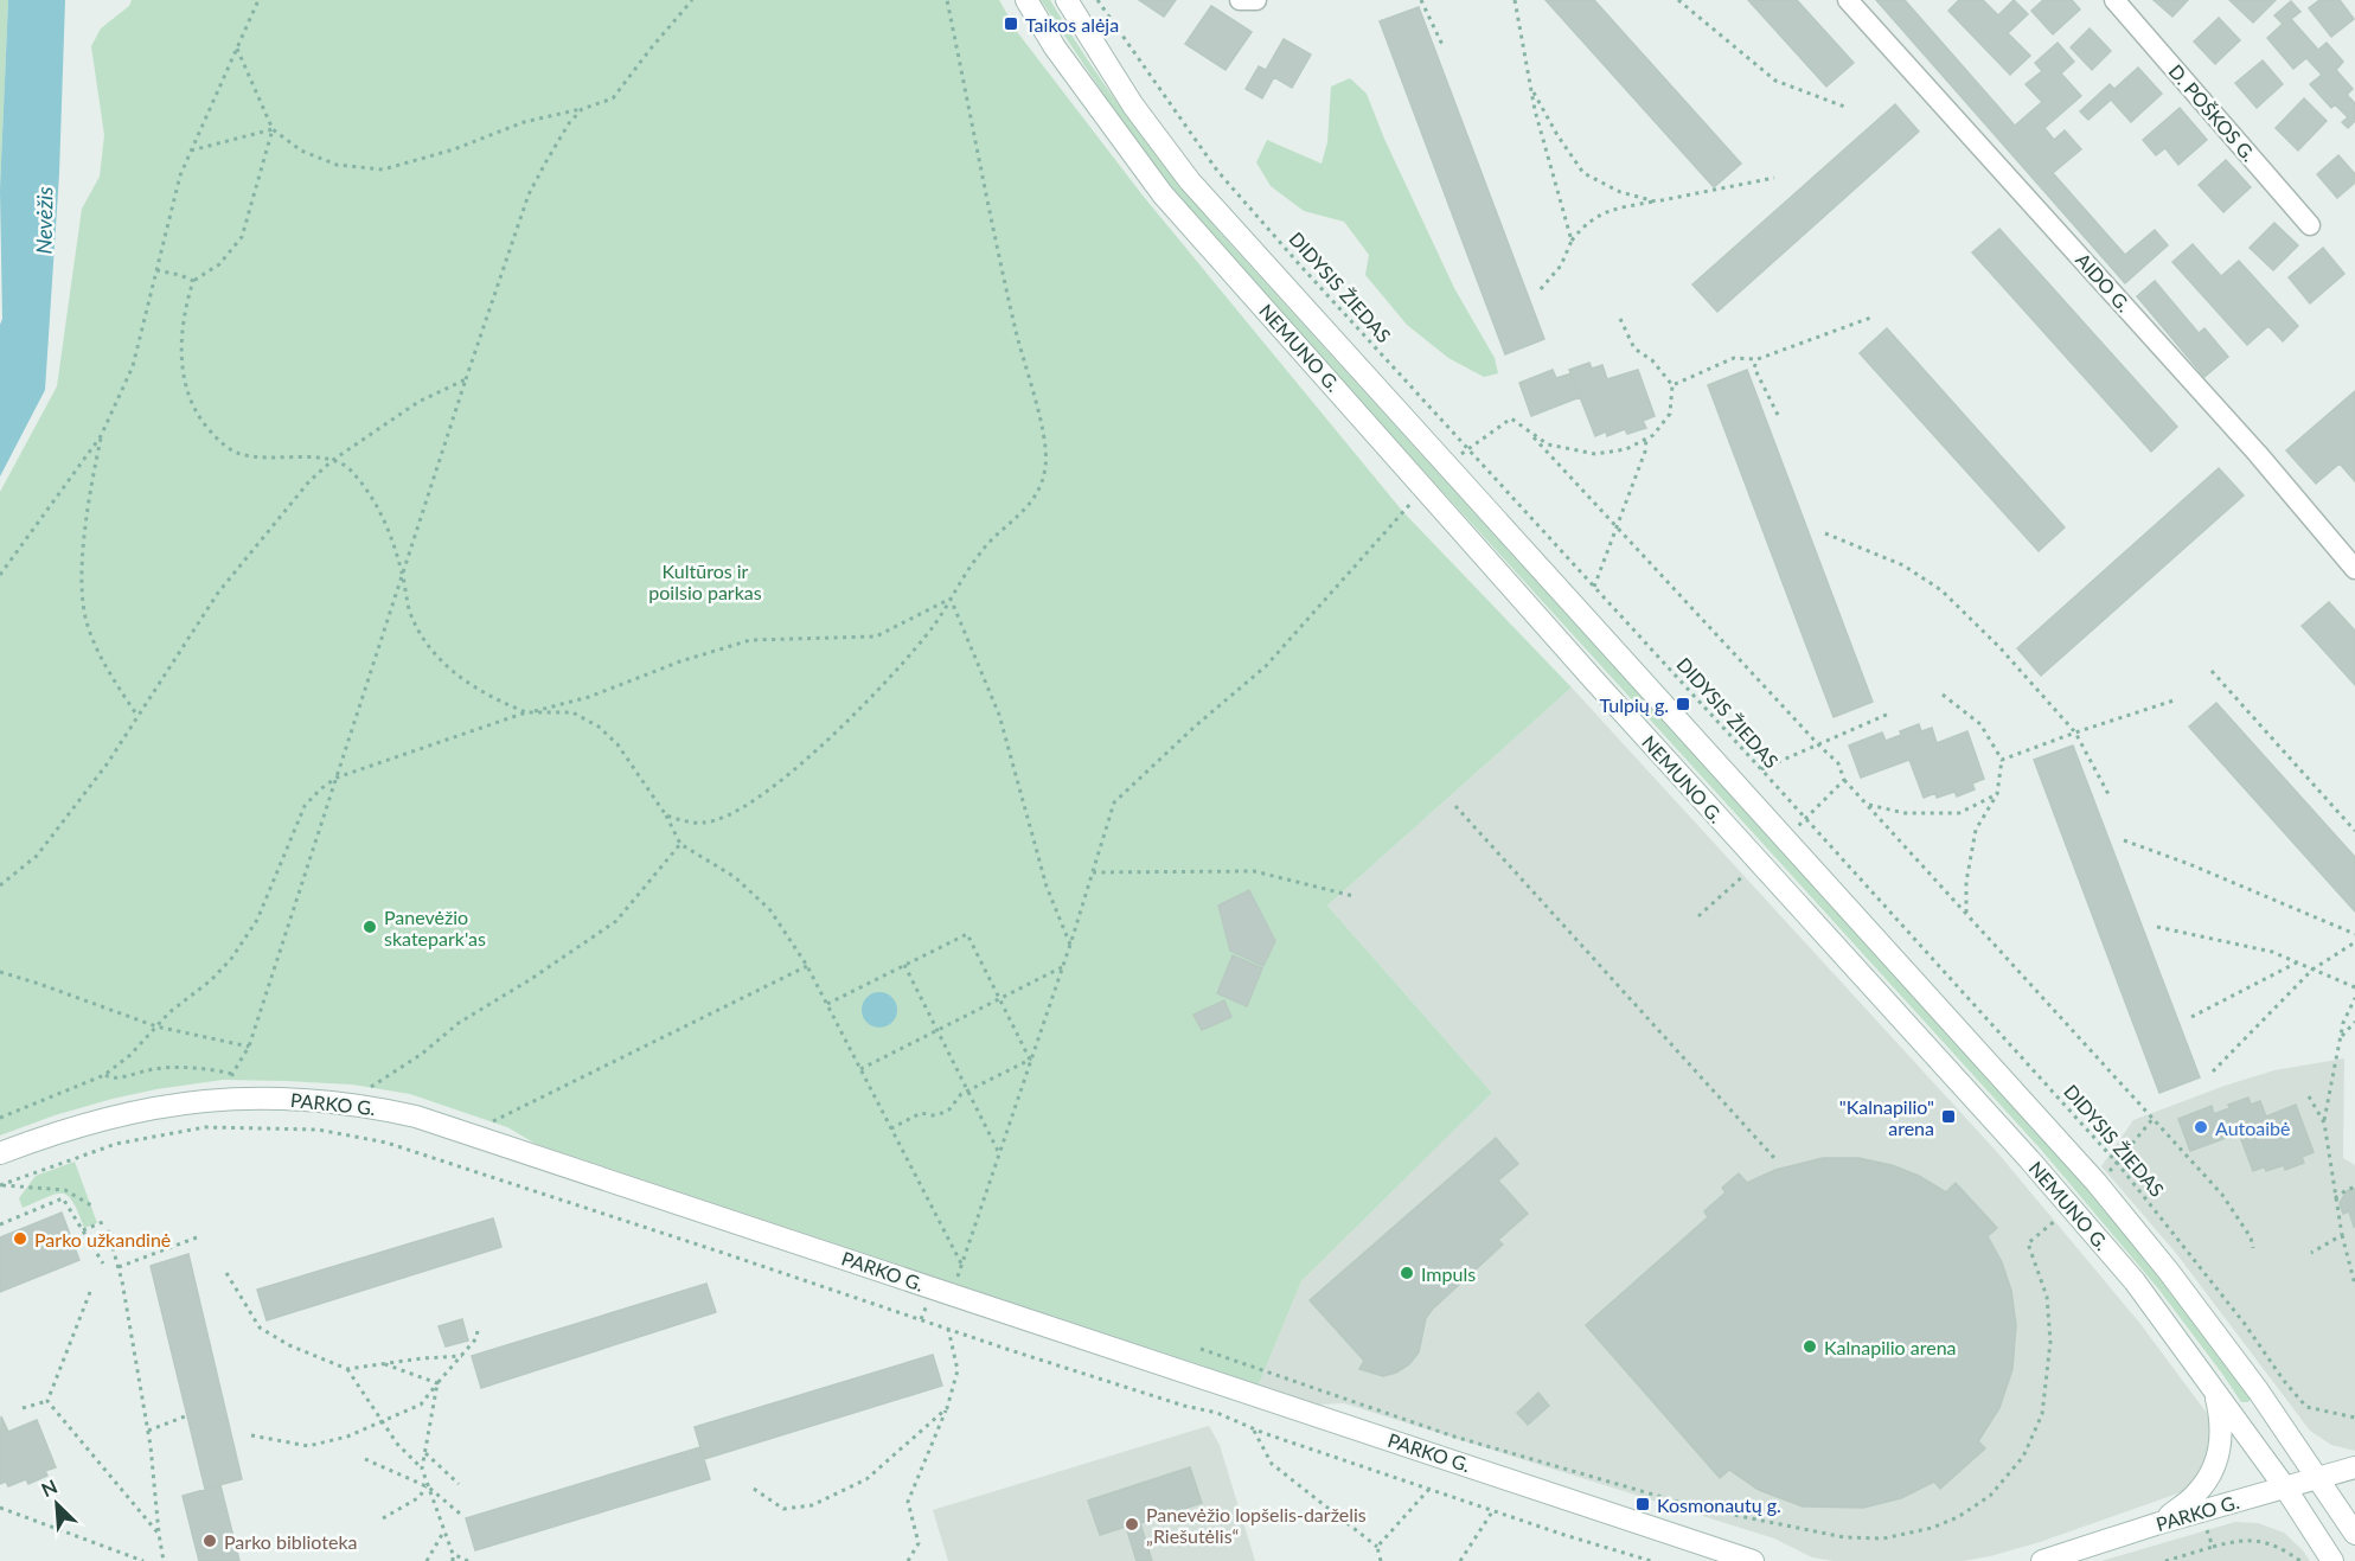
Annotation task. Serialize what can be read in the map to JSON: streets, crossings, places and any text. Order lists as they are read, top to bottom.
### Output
{
  "streets": {
    "main road": ["NEMUNO G.", "PARKO G."],
    "street": ["D. POŠKOS G.", "AIDO G."],
    "path": ["DIDYSIS ŽIEDAS"]
  },
  "crossings": [
    ["NEMUNO G.", "PARKO G."]
  ],
  "water": ["Nevėžis"],
  "parks": ["Kultūros ir poilsio parkas"],
  "places": {
    "transit": [
      "Taikos alėja",
      "Tulpių g.",
      "\"Kalnapilio\" arena",
      "Kosmonautų g."
    ],
    "other": [
      "Panevėžio skatepark'as",
      "Autoaibė",
      "Parko užkandinė",
      "Impuls",
      "Kalnapilio arena",
      "Panevėžio lopšelis-darželis „Riešutėlis“",
      "Parko biblioteka"
    ]
  },
  "north": "top left"
}
